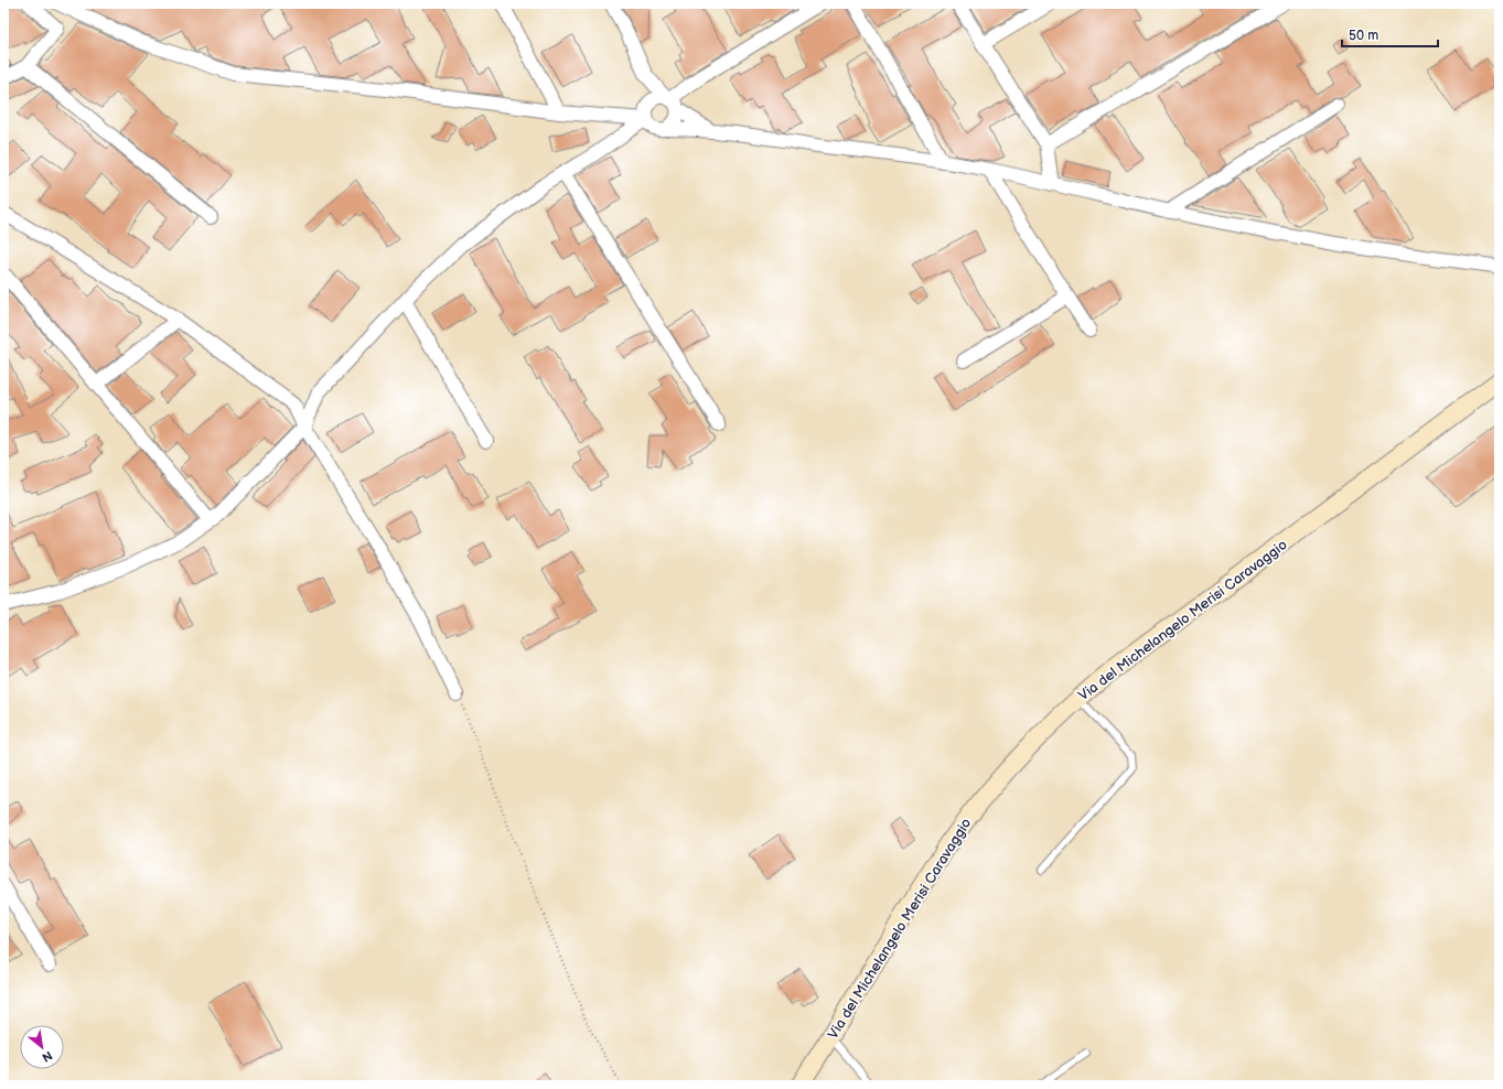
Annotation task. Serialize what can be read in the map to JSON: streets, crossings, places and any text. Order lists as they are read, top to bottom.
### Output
{
  "streets": {
    "street": ["Via del Michelangelo Merisi Caravaggio"]
  },
  "scale_bar": "50 m",
  "north": "bottom right"
}
